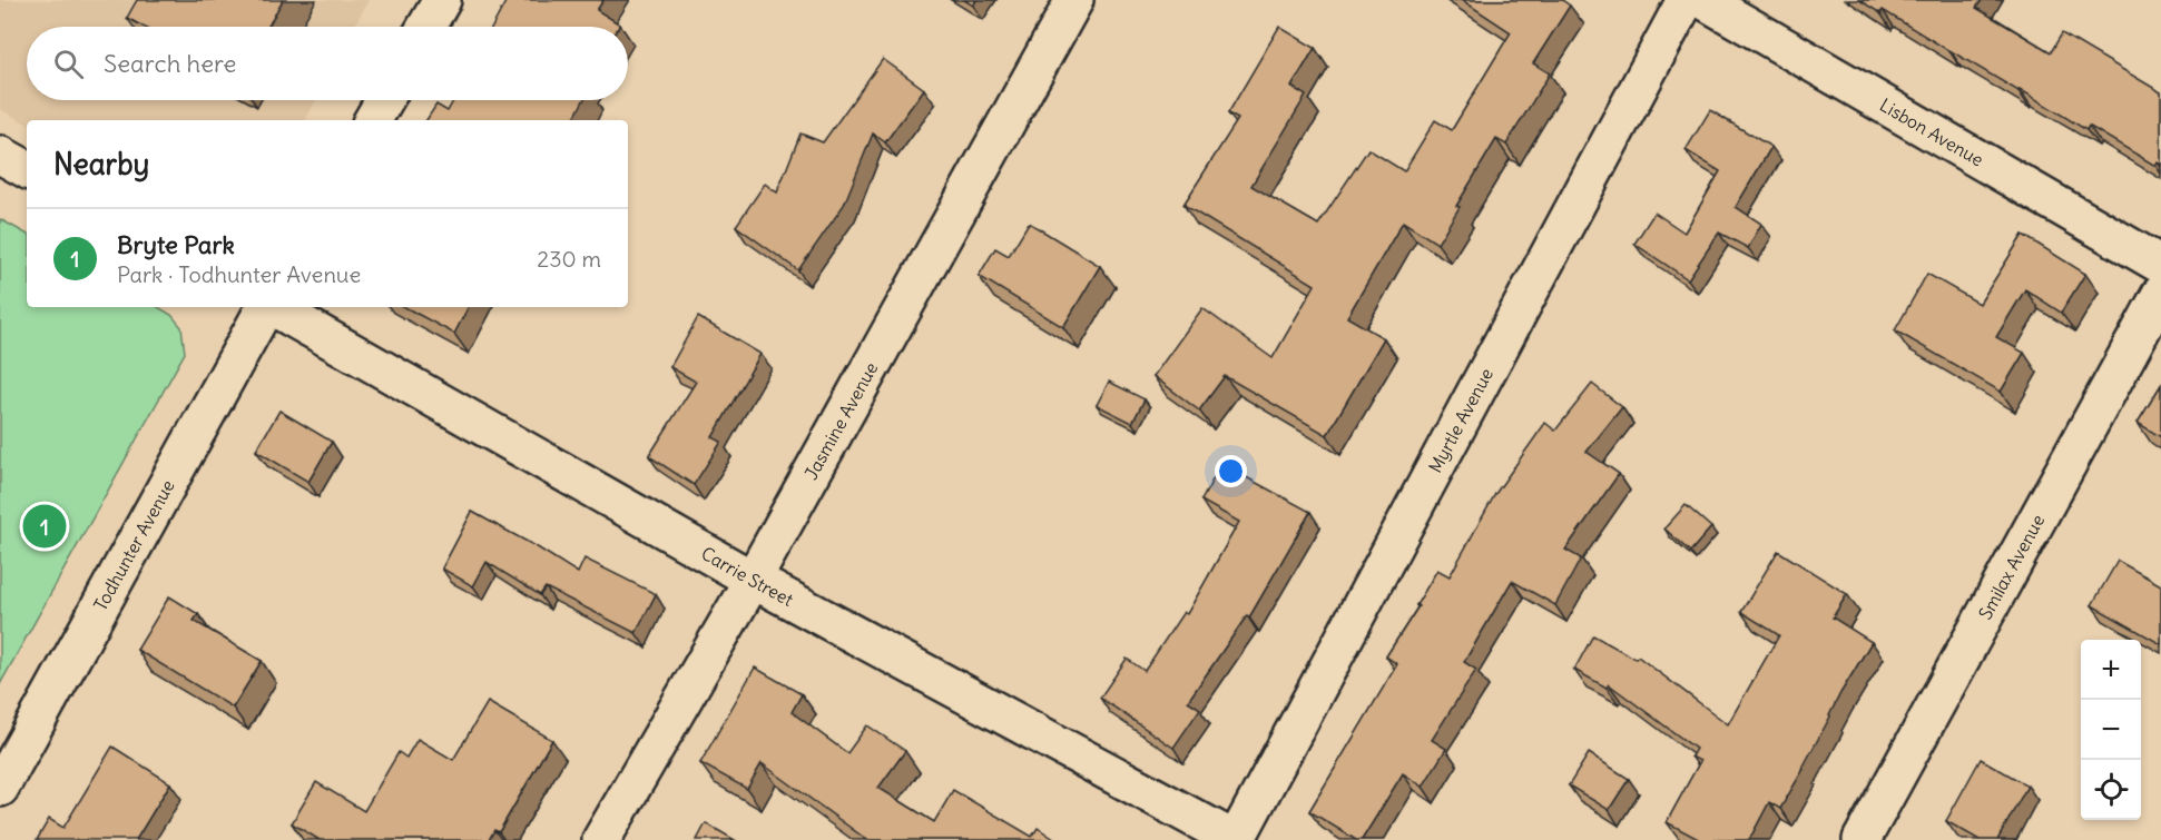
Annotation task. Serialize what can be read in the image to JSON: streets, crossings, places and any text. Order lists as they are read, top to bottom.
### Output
{
  "streets": {
    "street": [
      "Lisbon Avenue",
      "Myrtle Avenue",
      "Jasmine Avenue",
      "Todhunter Avenue",
      "Smilax Avenue",
      "Carrie Street"
    ]
  },
  "crossings": [
    ["Myrtle Avenue", "Carrie Street"],
    ["Jasmine Avenue", "Carrie Street"]
  ],
  "page": {
    "search": "Search here",
    "heading": "Nearby",
    "list": [
      {
        "mark": "1",
        "name": "Bryte Park",
        "note": "Park · Todhunter Avenue",
        "value": "230 m"
      }
    ],
    "pins": "1",
    "map_buttons": ["+", "−"]
  }
}
